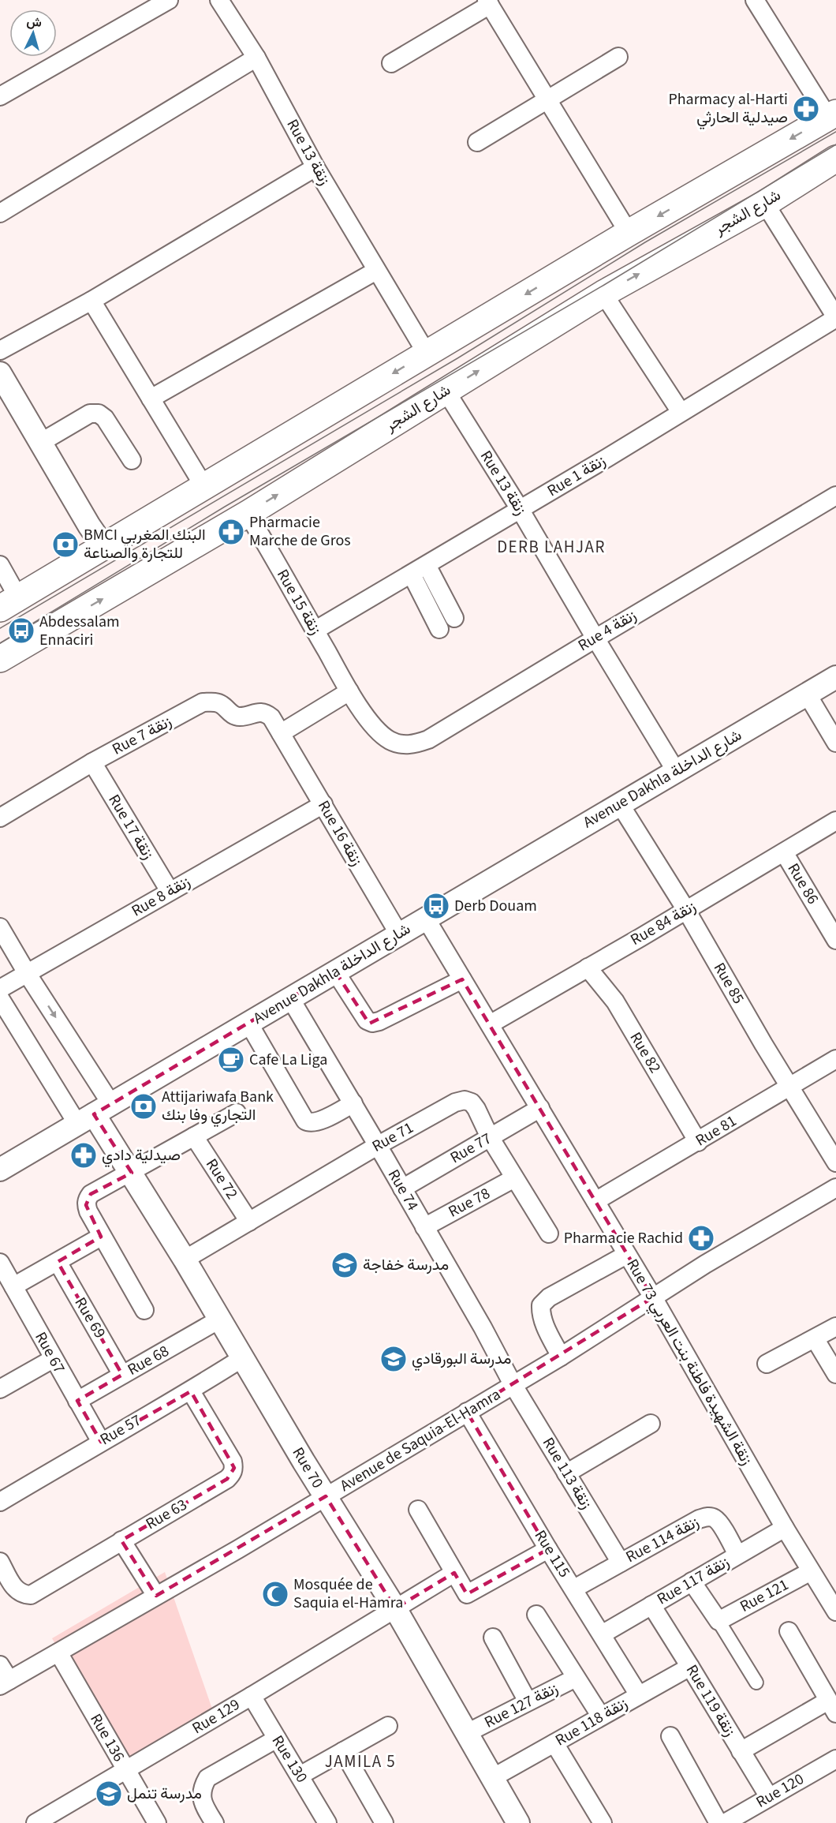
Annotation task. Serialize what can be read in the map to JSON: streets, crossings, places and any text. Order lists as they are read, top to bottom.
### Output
{
  "streets": {
    "main road": ["شارع الشجر"],
    "street": [
      "Rue 13 زنقة",
      "Rue 1 زنقة",
      "Rue 15 زنقة",
      "Rue 4 زنقة",
      "Rue 7 زنقة",
      "Avenue Dakhla شارع الداخلة",
      "Rue 17 زنقة",
      "Rue 16 زنقة",
      "Rue 86",
      "Rue 8 زنقة",
      "Rue 84 زنقة",
      "Rue 85",
      "Rue 82",
      "Rue 81",
      "Rue 71",
      "Rue 77",
      "Rue 72",
      "Rue 74",
      "Rue 78",
      "Rue 69",
      "Rue 67",
      "Rue 68",
      "Rue 73 زنقة الشهيدة فاطنة بنت العربي",
      "Rue 57",
      "Avenue de Saquia-El-Hamra",
      "Rue 70",
      "Rue 113 زنقة",
      "Rue 63",
      "Rue 114 زنقة",
      "Rue 115",
      "Rue 117 زنقة",
      "Rue 121",
      "Rue 119 زنقة",
      "Rue 127 زنقة",
      "Rue 129",
      "Rue 118 زنقة",
      "Rue 136",
      "Rue 130",
      "Rue 120"
    ]
  },
  "crossings": [
    ["Rue 13 زنقة", "شارع الشجر"],
    ["Rue 13 زنقة", "Rue 1 زنقة"],
    ["Rue 13 زنقة", "Rue 4 زنقة"],
    ["Rue 13 زنقة", "Avenue Dakhla شارع الداخلة"],
    ["شارع الشجر", "Rue 1 زنقة"],
    ["شارع الشجر", "Rue 15 زنقة"],
    ["Rue 1 زنقة", "Rue 15 زنقة"],
    ["Rue 15 زنقة", "Rue 4 زنقة"],
    ["Rue 7 زنقة", "Rue 17 زنقة"],
    ["Rue 7 زنقة", "Rue 16 زنقة"],
    ["Avenue Dakhla شارع الداخلة", "Rue 16 زنقة"],
    ["Avenue Dakhla شارع الداخلة", "Rue 85"],
    ["Avenue Dakhla شارع الداخلة", "Rue 74"],
    ["Avenue Dakhla شارع الداخلة", "Rue 73 زنقة الشهيدة فاطنة بنت العربي"],
    ["Avenue Dakhla شارع الداخلة", "Rue 70"],
    ["Rue 17 زنقة", "Rue 8 زنقة"],
    ["Rue 16 زنقة", "Rue 8 زنقة"],
    ["Rue 86", "Rue 84 زنقة"],
    ["Rue 84 زنقة", "Rue 85"],
    ["Rue 84 زنقة", "Rue 82"],
    ["Rue 84 زنقة", "Rue 73 زنقة الشهيدة فاطنة بنت العربي"],
    ["Rue 85", "Rue 81"],
    ["Rue 82", "Rue 81"],
    ["Rue 81", "Rue 73 زنقة الشهيدة فاطنة بنت العربي"],
    ["Rue 71", "Rue 77"],
    ["Rue 71", "Rue 72"],
    ["Rue 71", "Rue 74"],
    ["Rue 71", "Rue 78"],
    ["Rue 71", "Rue 70"],
    ["Rue 77", "Rue 74"],
    ["Rue 77", "Rue 73 زنقة الشهيدة فاطنة بنت العربي"],
    ["Rue 74", "Rue 78"],
    ["Rue 74", "Avenue de Saquia-El-Hamra"],
    ["Rue 74", "Rue 113 زنقة"],
    ["Rue 69", "Rue 68"],
    ["Rue 67", "Rue 68"],
    ["Rue 67", "Rue 57"],
    ["Rue 68", "Rue 70"],
    ["Rue 73 زنقة الشهيدة فاطنة بنت العربي", "Avenue de Saquia-El-Hamra"],
    ["Rue 73 زنقة الشهيدة فاطنة بنت العربي", "Rue 117 زنقة"],
    ["Rue 73 زنقة الشهيدة فاطنة بنت العربي", "Rue 121"],
    ["Rue 57", "Rue 70"],
    ["Rue 57", "Rue 63"],
    ["Avenue de Saquia-El-Hamra", "Rue 70"],
    ["Avenue de Saquia-El-Hamra", "Rue 113 زنقة"],
    ["Avenue de Saquia-El-Hamra", "Rue 115"],
    ["Avenue de Saquia-El-Hamra", "Rue 136"],
    ["Rue 70", "Rue 127 زنقة"],
    ["Rue 70", "Rue 129"],
    ["Rue 70", "Rue 118 زنقة"],
    ["Rue 113 زنقة", "Rue 114 زنقة"],
    ["Rue 114 زنقة", "Rue 115"],
    ["Rue 114 زنقة", "Rue 117 زنقة"],
    ["Rue 115", "Rue 117 زنقة"],
    ["Rue 115", "Rue 118 زنقة"],
    ["Rue 117 زنقة", "Rue 119 زنقة"],
    ["Rue 119 زنقة", "Rue 118 زنقة"],
    ["Rue 119 زنقة", "Rue 120"],
    ["Rue 129", "Rue 136"],
    ["Rue 129", "Rue 130"]
  ],
  "districts": ["DERB LAHJAR", "JAMILA 5"],
  "places": {
    "pharmacy": [
      "Pharmacy al-Harti صيدلية الحارثي",
      "Pharmacie Marche de Gros",
      "صيدلية دادي",
      "Pharmacie Rachid"
    ],
    "bank": ["BMCI البنك المغربي للتجارة والصناعة", "Attijariwafa Bank التجاري وفا بنك"],
    "bus stop": ["Abdessalam Ennaciri", "Derb Douam"],
    "cafe": ["Cafe La Liga"],
    "school or university": ["مدرسة خفاجة", "مدرسة البورقادي", "مدرسة تنمل"],
    "mosque": ["Mosquée de Saquia el-Hamra"]
  },
  "north": "top"
}
